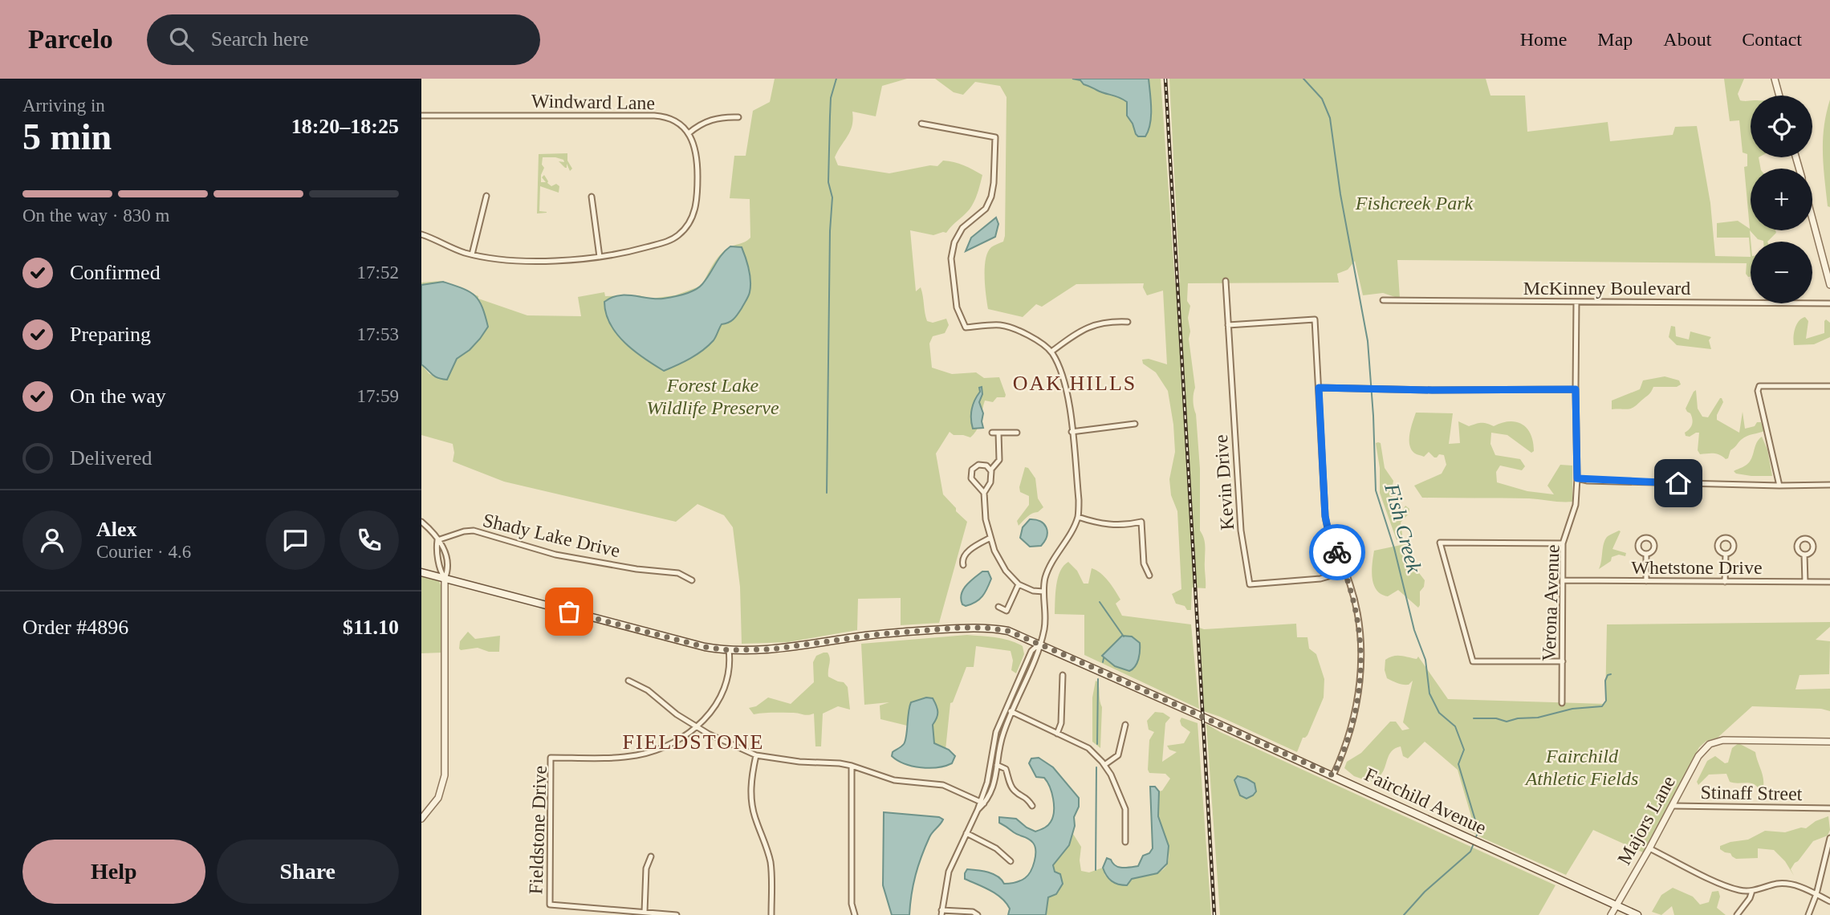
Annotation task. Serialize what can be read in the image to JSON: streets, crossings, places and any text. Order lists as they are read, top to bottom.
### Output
{
  "streets": {
    "main road": ["Fairchild Avenue"],
    "street": [
      "Windward Lane",
      "McKinney Boulevard",
      "Kevin Drive",
      "Shady Lake Drive",
      "Whetstone Drive",
      "Verona Avenue",
      "Stinaff Street",
      "Majors Lane",
      "Fieldstone Drive"
    ]
  },
  "crossings": [
    ["McKinney Boulevard", "Verona Avenue"],
    ["Whetstone Drive", "Verona Avenue"],
    ["Stinaff Street", "Majors Lane"],
    ["Fairchild Avenue", "Majors Lane"],
    ["Fairchild Avenue", "Fieldstone Drive"]
  ],
  "districts": ["OAK HILLS", "FIELDSTONE"],
  "water": ["Fish Creek"],
  "parks": ["Fishcreek Park", "Forest Lake Wildlife Preserve", "Fairchild Athletic Fields"],
  "page": {
    "header": "Parcelo",
    "search": "Search here",
    "nav": [
      "Home",
      "Map",
      "About",
      "Contact"
    ],
    "heading": ["5 min", "Arriving in", "18:20–18:25"],
    "panel": [
      "Alex",
      "Courier · 4.6",
      "Order #4896",
      "$11.10"
    ],
    "map_buttons": ["+", "−"],
    "bar": "On the way · 830 m",
    "list": [
      ["Confirmed", "17:52"],
      ["Preparing", "17:53"],
      ["On the way", "17:59"],
      "Delivered"
    ],
    "buttons": ["Help", "Share"]
  }
}
